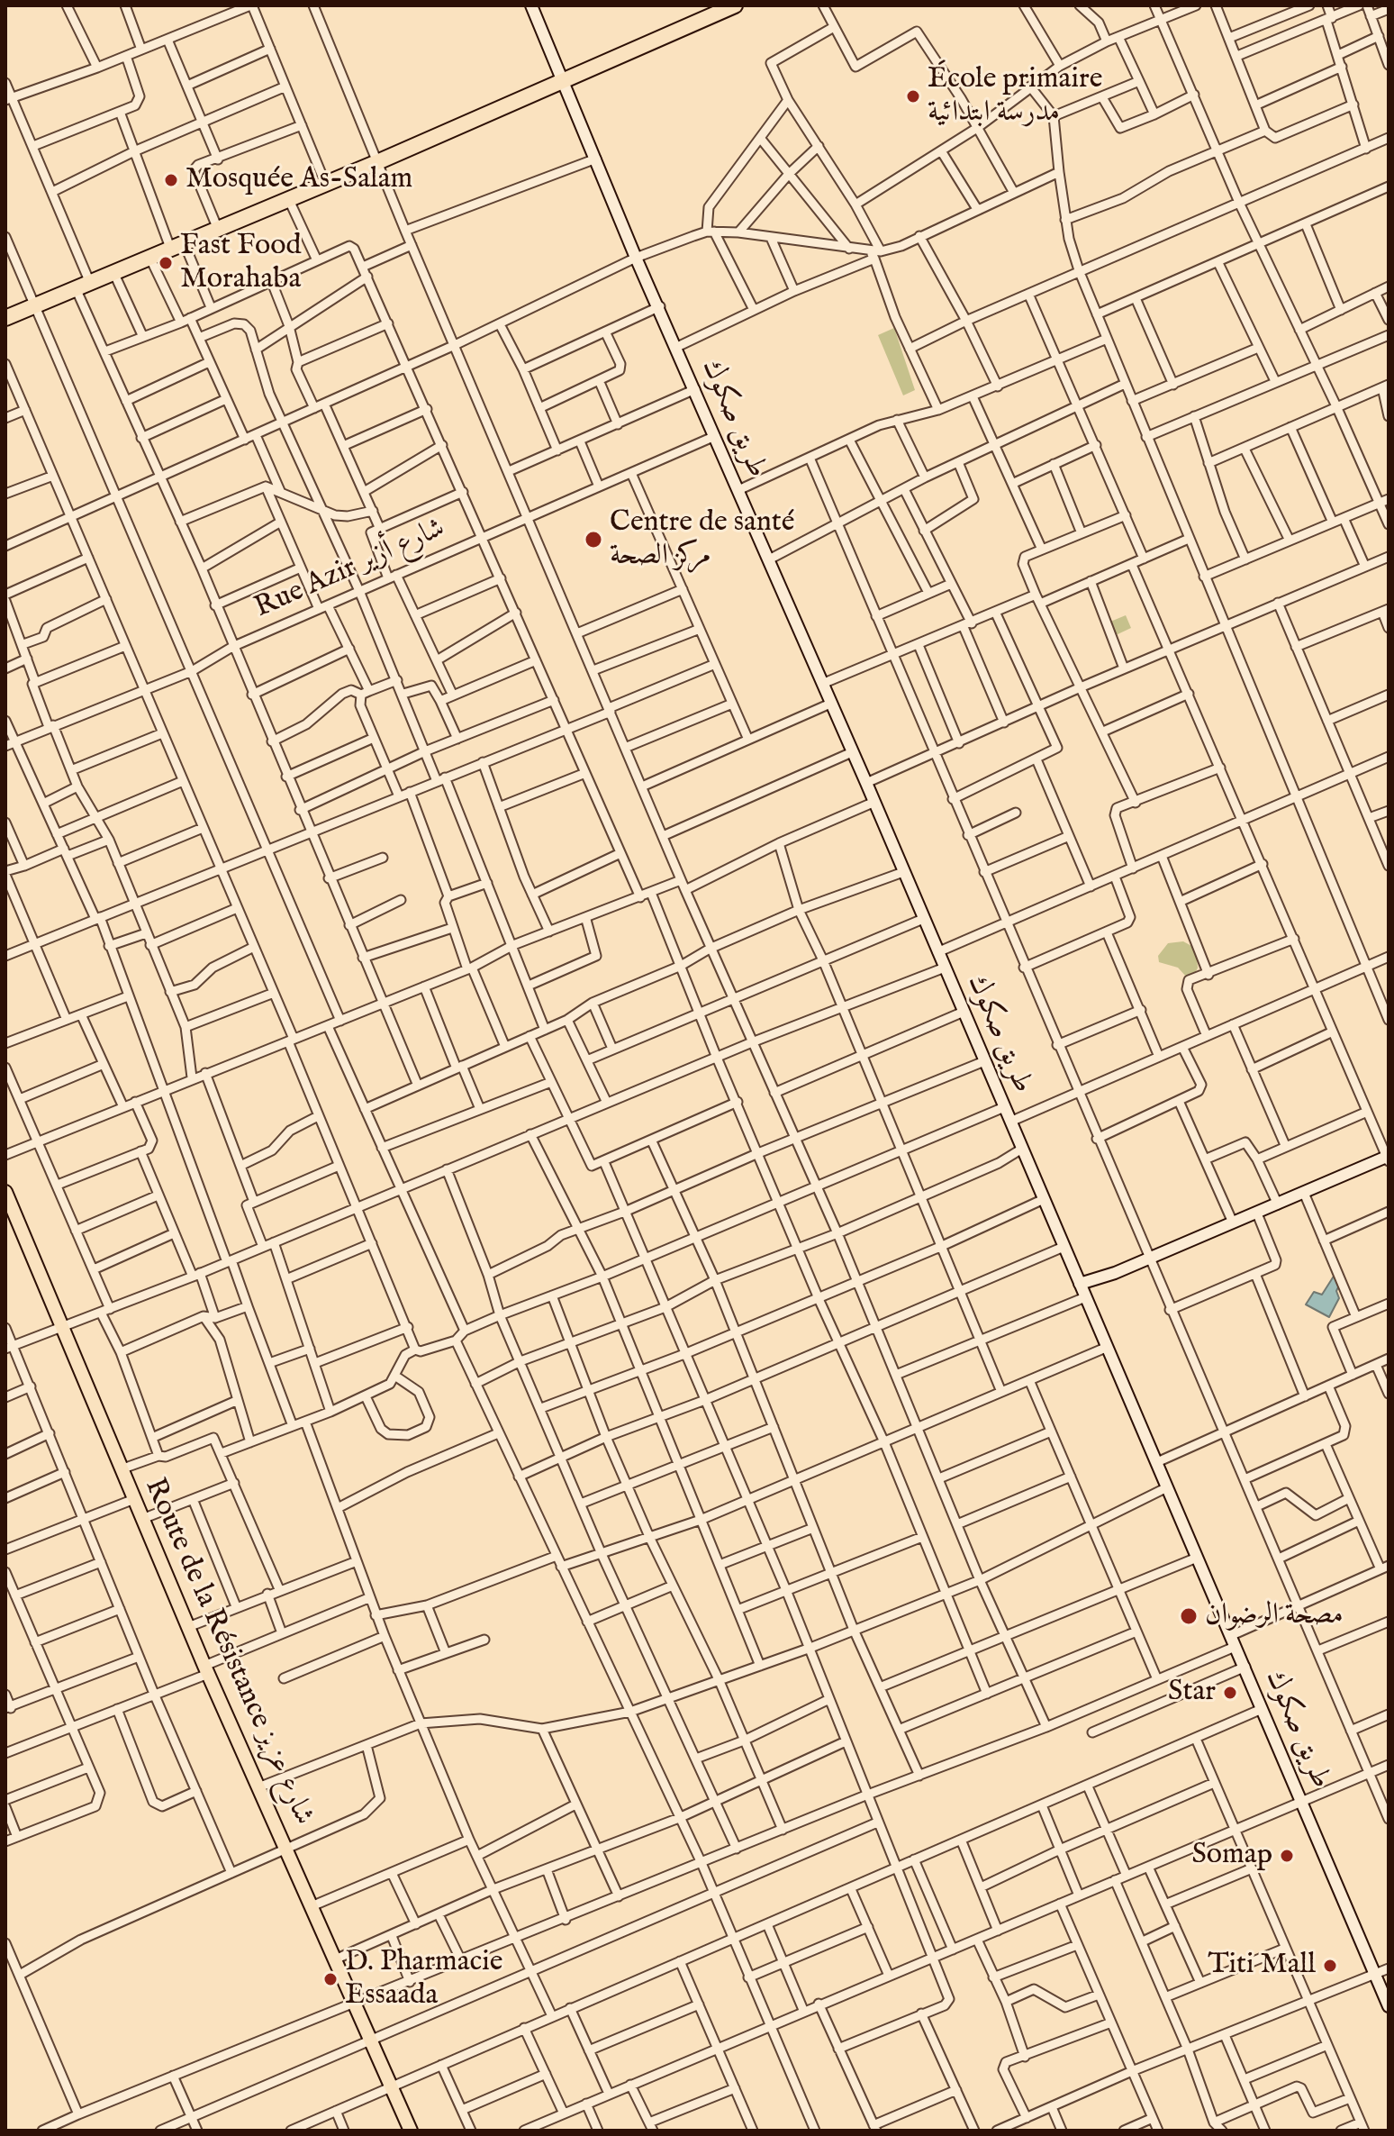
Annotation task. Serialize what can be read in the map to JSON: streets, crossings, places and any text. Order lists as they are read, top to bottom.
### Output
{
  "streets": {
    "main road": ["Route de la Résistance شارع عزيز"],
    "street": ["طريق صكوك", "Rue Azir شارع أزير"]
  },
  "crossings": [
    ["طريق صكوك", "Rue Azir شارع أزير"]
  ],
  "places": [
    "École primaire مدرسة ابتدائية",
    "Mosquée As-Salam",
    "Fast Food Morahaba",
    "Centre de santé مركز الصحة",
    "مصحة الرضوان",
    "Star",
    "Somap",
    "Titi Mall",
    "D. Pharmacie Essaada"
  ]
}
